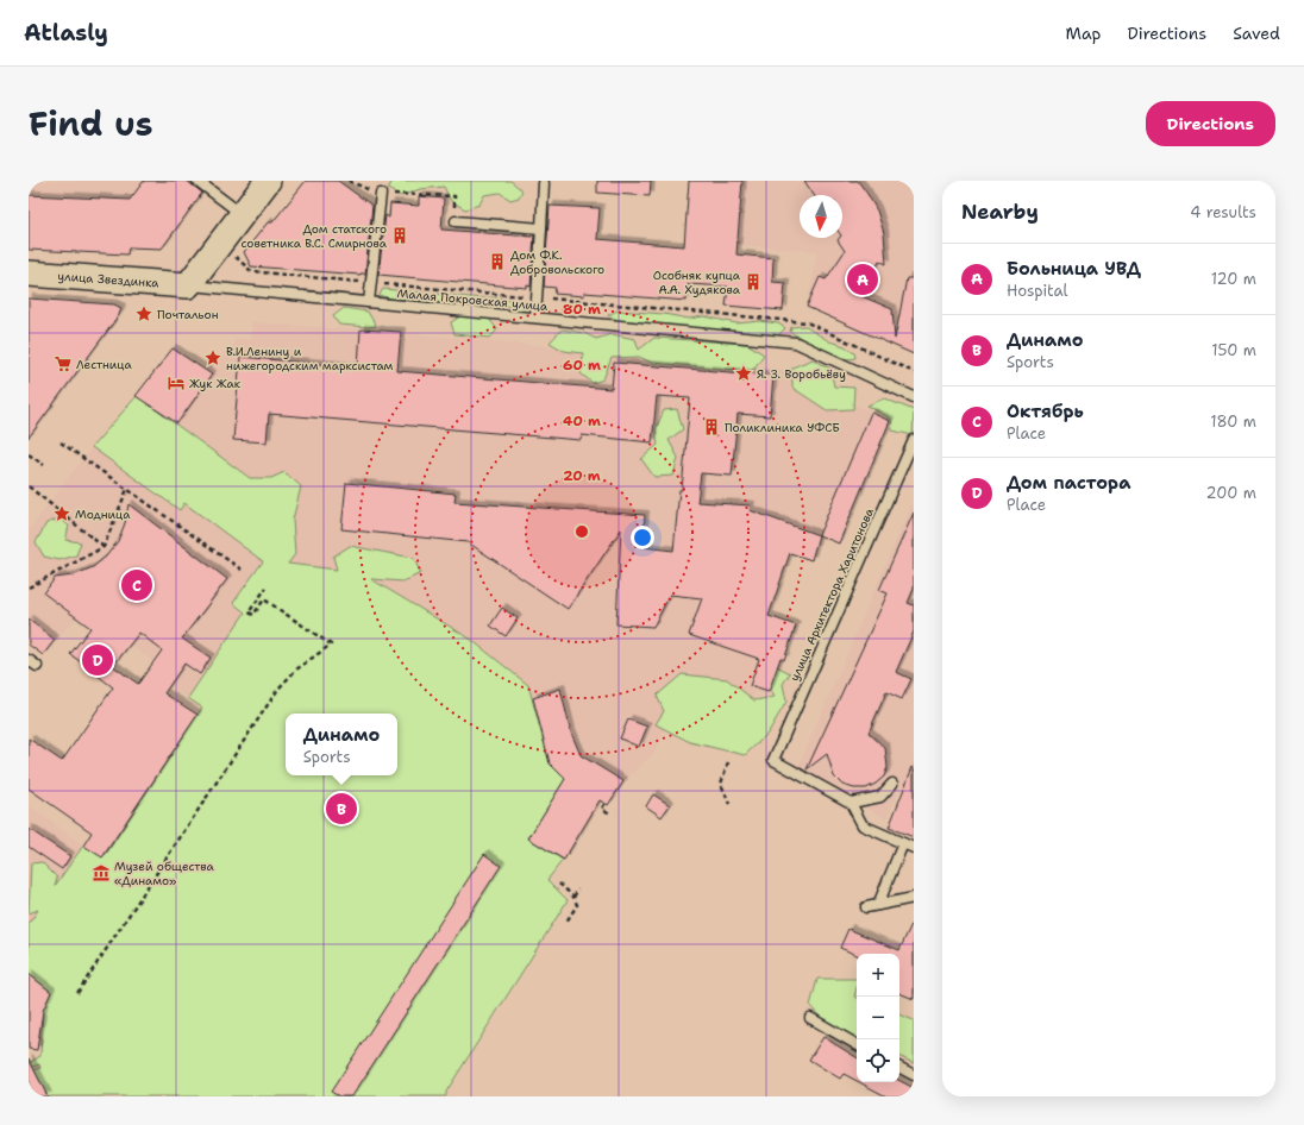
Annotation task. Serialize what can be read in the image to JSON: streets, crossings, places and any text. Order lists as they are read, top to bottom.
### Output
{
  "streets": {
    "street": ["улица Звездинка"],
    "lane": ["Малая Покровская улица", "улица Архитектора Харитонова"]
  },
  "crossings": [
    ["улица Звездинка", "Малая Покровская улица"]
  ],
  "places": {
    "building": [
      "Дом статского советника В.С. Смирнова",
      "Дом Ф.К. Добровольского",
      "Особняк купца А.А. Худякова",
      "Поликлиника УФСБ"
    ],
    "place": [
      "Почтальон",
      "В.И.Ленину и нижегородским марксистам",
      "Я. З. Воробьёву",
      "Модница"
    ],
    "supermarket": ["Лестница"],
    "hotel": ["Жук Жак"],
    "museum": ["Музей общества «Динамо»"]
  },
  "north": "bottom",
  "page": {
    "header": "Atlasly",
    "nav": ["Map", "Directions", "Saved"],
    "title": "Find us",
    "buttons": "Directions",
    "heading": ["Nearby", "4 results"],
    "list": [
      {
        "mark": "A",
        "name": "Больница УВД",
        "note": "Hospital",
        "value": "120 m"
      },
      {
        "mark": "B",
        "name": "Динамо",
        "note": "Sports",
        "value": "150 m"
      },
      {
        "mark": "C",
        "name": "Октябрь",
        "note": "Place",
        "value": "180 m"
      },
      {
        "mark": "D",
        "name": "Дом пастора",
        "note": "Place",
        "value": "200 m"
      }
    ],
    "pins": [
      "A",
      "C",
      "D",
      "B"
    ],
    "popup": ["Динамо", "Sports"],
    "map_buttons": ["+", "−"]
  },
  "rings": [
    "80 m",
    "60 m",
    "40 m",
    "20 m"
  ]
}
